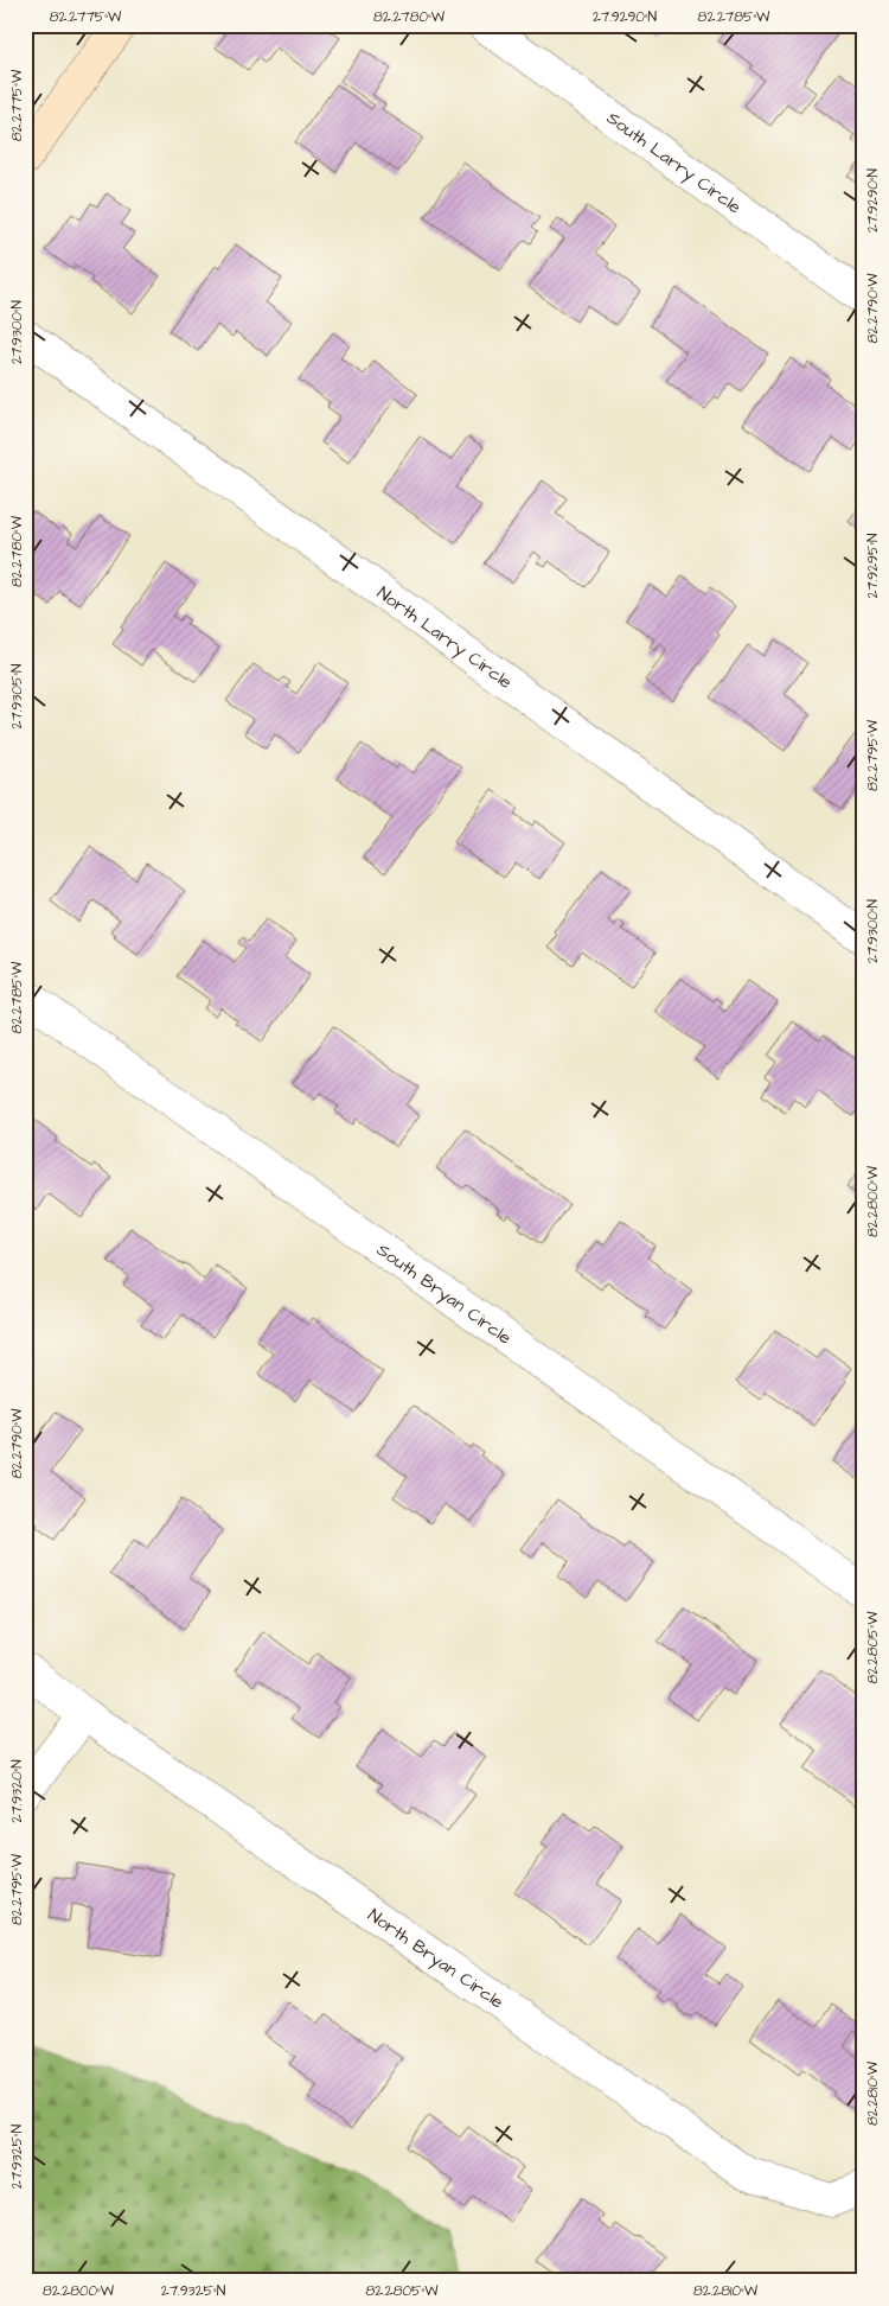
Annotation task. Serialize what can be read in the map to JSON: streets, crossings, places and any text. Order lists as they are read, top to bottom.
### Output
{
  "streets": {
    "street": [
      "South Larry Circle",
      "North Larry Circle",
      "South Bryan Circle",
      "North Bryan Circle"
    ]
  },
  "coordinates": [
    "82.2775°W",
    "82.2780°W",
    "27.9290°N",
    "82.2785°W",
    "82.2790°W",
    "27.9300°N",
    "27.9295°N",
    "27.9305°N",
    "82.2795°W",
    "82.2800°W",
    "82.2805°W",
    "27.9320°N",
    "82.2810°W",
    "27.9325°N"
  ]
}
